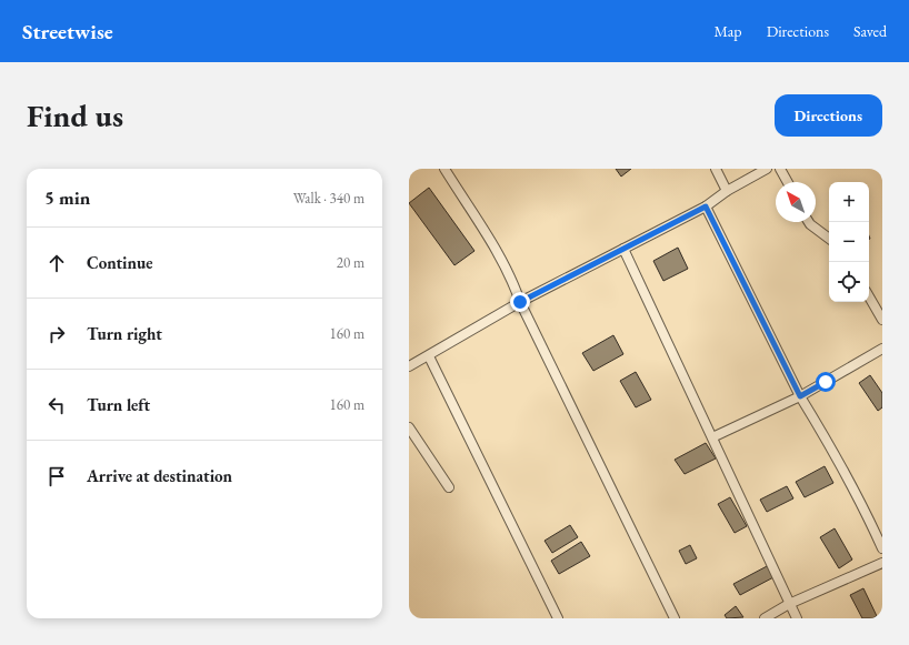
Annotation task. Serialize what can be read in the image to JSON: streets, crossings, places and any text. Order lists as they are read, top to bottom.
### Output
{
  "north": "top left",
  "page": {
    "header": "Streetwise",
    "nav": ["Map", "Directions", "Saved"],
    "buttons": "Directions",
    "title": "Find us",
    "heading": ["5 min", "Walk · 340 m"],
    "map_buttons": ["+", "−"],
    "list": [
      ["Continue", "20 m"],
      ["Turn right", "160 m"],
      ["Turn left", "160 m"],
      "Arrive at destination"
    ]
  }
}
